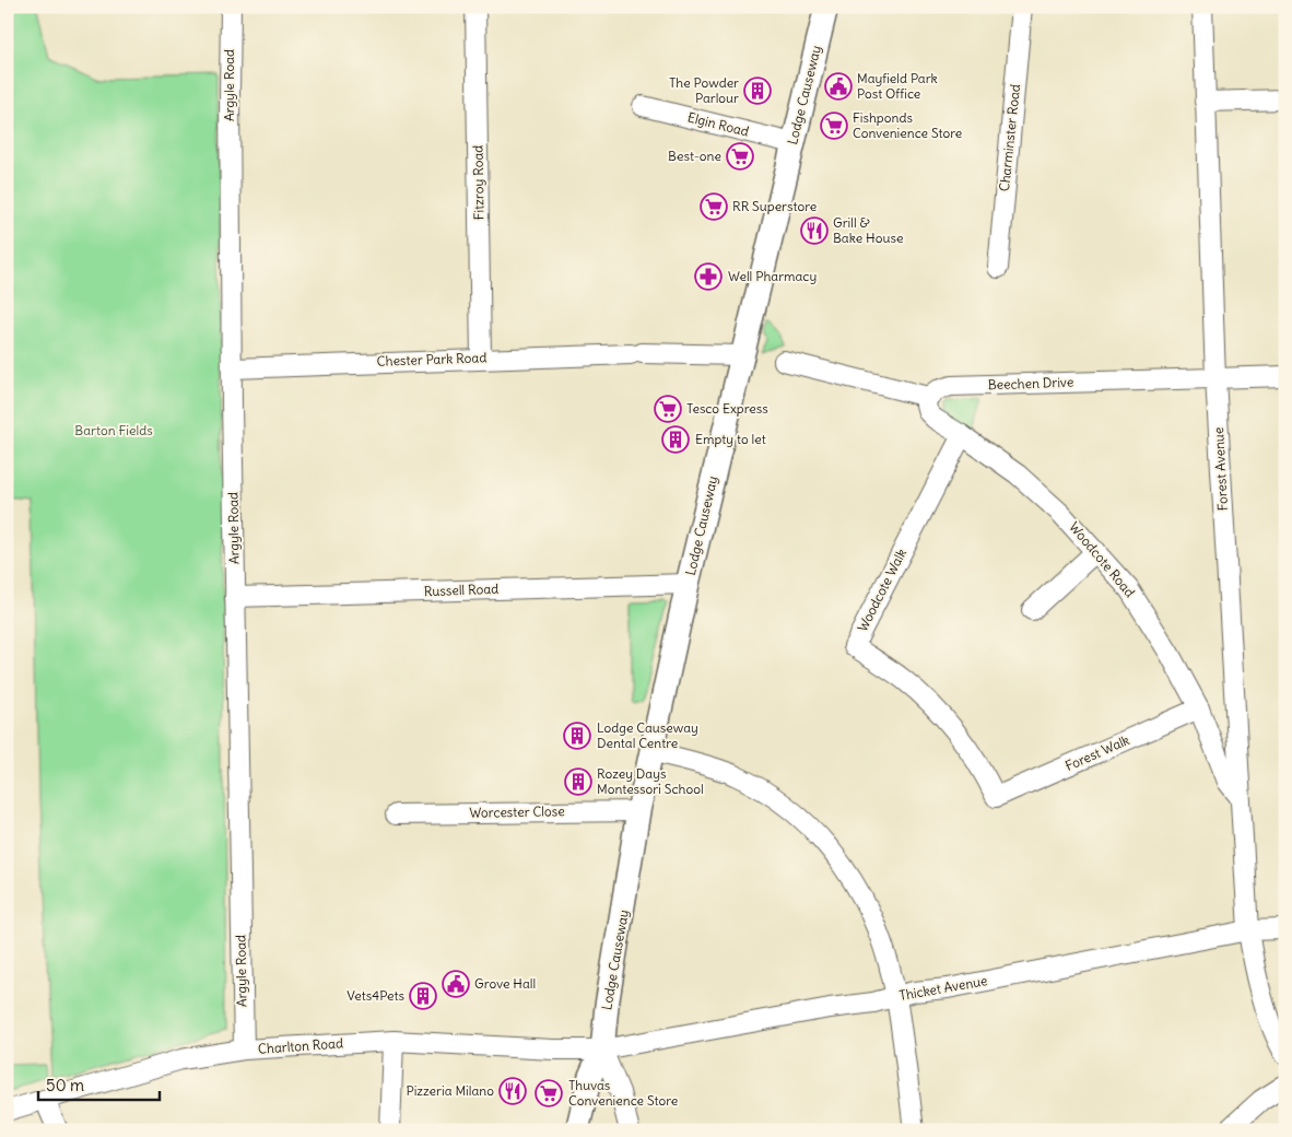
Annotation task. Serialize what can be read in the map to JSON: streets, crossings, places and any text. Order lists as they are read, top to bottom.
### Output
{
  "streets": {
    "main road": ["Lodge Causeway"],
    "street": [
      "Argyle Road",
      "Elgin Road",
      "Charminster Road",
      "Fitzroy Road",
      "Chester Park Road",
      "Beechen Drive",
      "Forest Avenue",
      "Woodcote Road",
      "Russell Road",
      "Woodcote Walk",
      "Forest Walk",
      "Worcester Close",
      "Thicket Avenue",
      "Charlton Road"
    ]
  },
  "crossings": [
    ["Argyle Road", "Chester Park Road"],
    ["Argyle Road", "Russell Road"],
    ["Argyle Road", "Charlton Road"],
    ["Lodge Causeway", "Elgin Road"],
    ["Lodge Causeway", "Chester Park Road"],
    ["Lodge Causeway", "Russell Road"],
    ["Lodge Causeway", "Worcester Close"],
    ["Lodge Causeway", "Thicket Avenue"],
    ["Lodge Causeway", "Charlton Road"],
    ["Fitzroy Road", "Chester Park Road"],
    ["Beechen Drive", "Forest Avenue"],
    ["Beechen Drive", "Woodcote Road"],
    ["Forest Avenue", "Woodcote Road"],
    ["Forest Avenue", "Thicket Avenue"],
    ["Woodcote Road", "Woodcote Walk"],
    ["Woodcote Road", "Forest Walk"],
    ["Woodcote Walk", "Forest Walk"],
    ["Thicket Avenue", "Charlton Road"]
  ],
  "parks": ["Barton Fields"],
  "places": {
    "public building": ["Mayfield Park Post Office", "Grove Hall"],
    "building": [
      "The Powder Parlour",
      "Empty to let",
      "Lodge Causeway Dental Centre",
      "Rozey Days Montessori School",
      "Vets4Pets"
    ],
    "supermarket": [
      "Fishponds Convenience Store",
      "Best-one",
      "RR Superstore",
      "Tesco Express",
      "Thuvas Convenience Store"
    ],
    "restaurant": ["Grill & Bake House", "Pizzeria Milano"],
    "pharmacy": ["Well Pharmacy"]
  },
  "scale_bar": "50 m"
}
